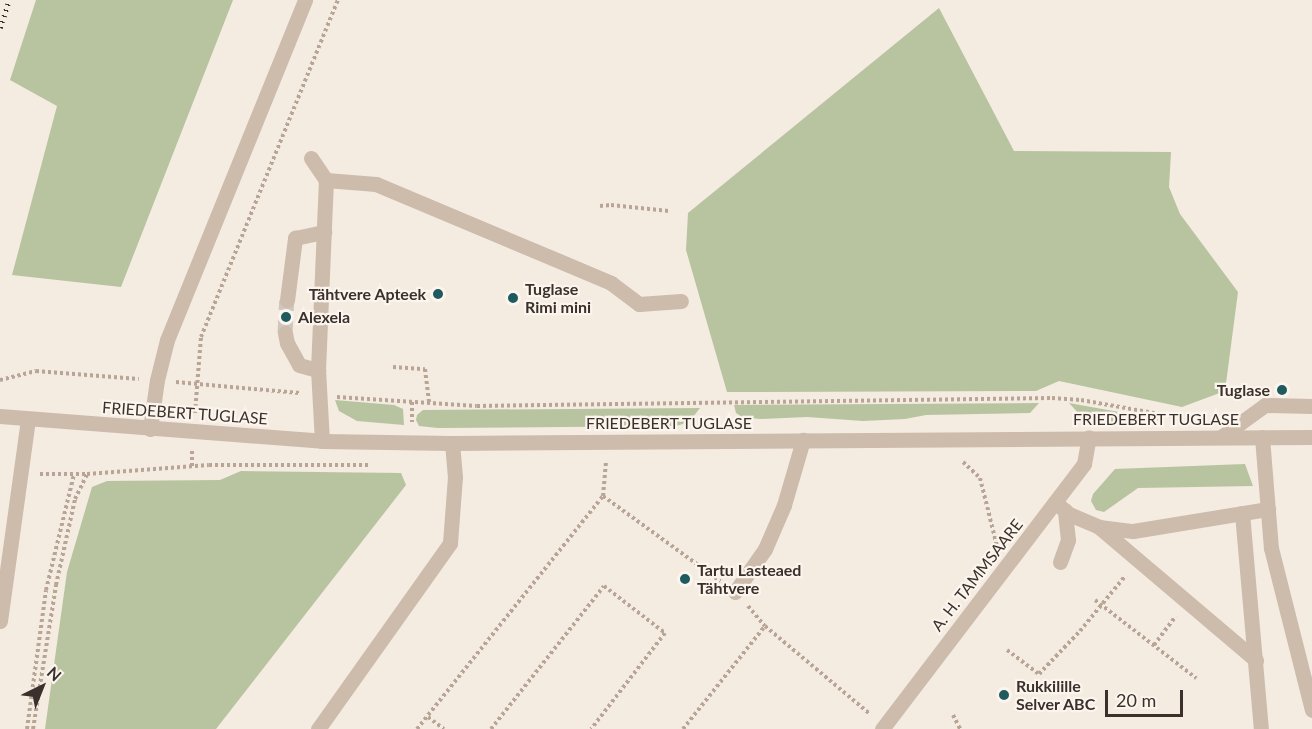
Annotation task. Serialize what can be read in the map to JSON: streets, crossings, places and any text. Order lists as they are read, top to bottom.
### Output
{
  "streets": {
    "street": ["FRIEDEBERT TUGLASE", "A. H. TAMMSAARE"]
  },
  "crossings": [
    ["FRIEDEBERT TUGLASE", "A. H. TAMMSAARE"]
  ],
  "places": [
    "Tähtvere Apteek",
    "Tuglase Rimi mini",
    "Alexela",
    "Tuglase",
    "Tartu Lasteaed Tähtvere",
    "Rukkilille Selver ABC"
  ],
  "scale_bar": "20 m",
  "north": "top right"
}
